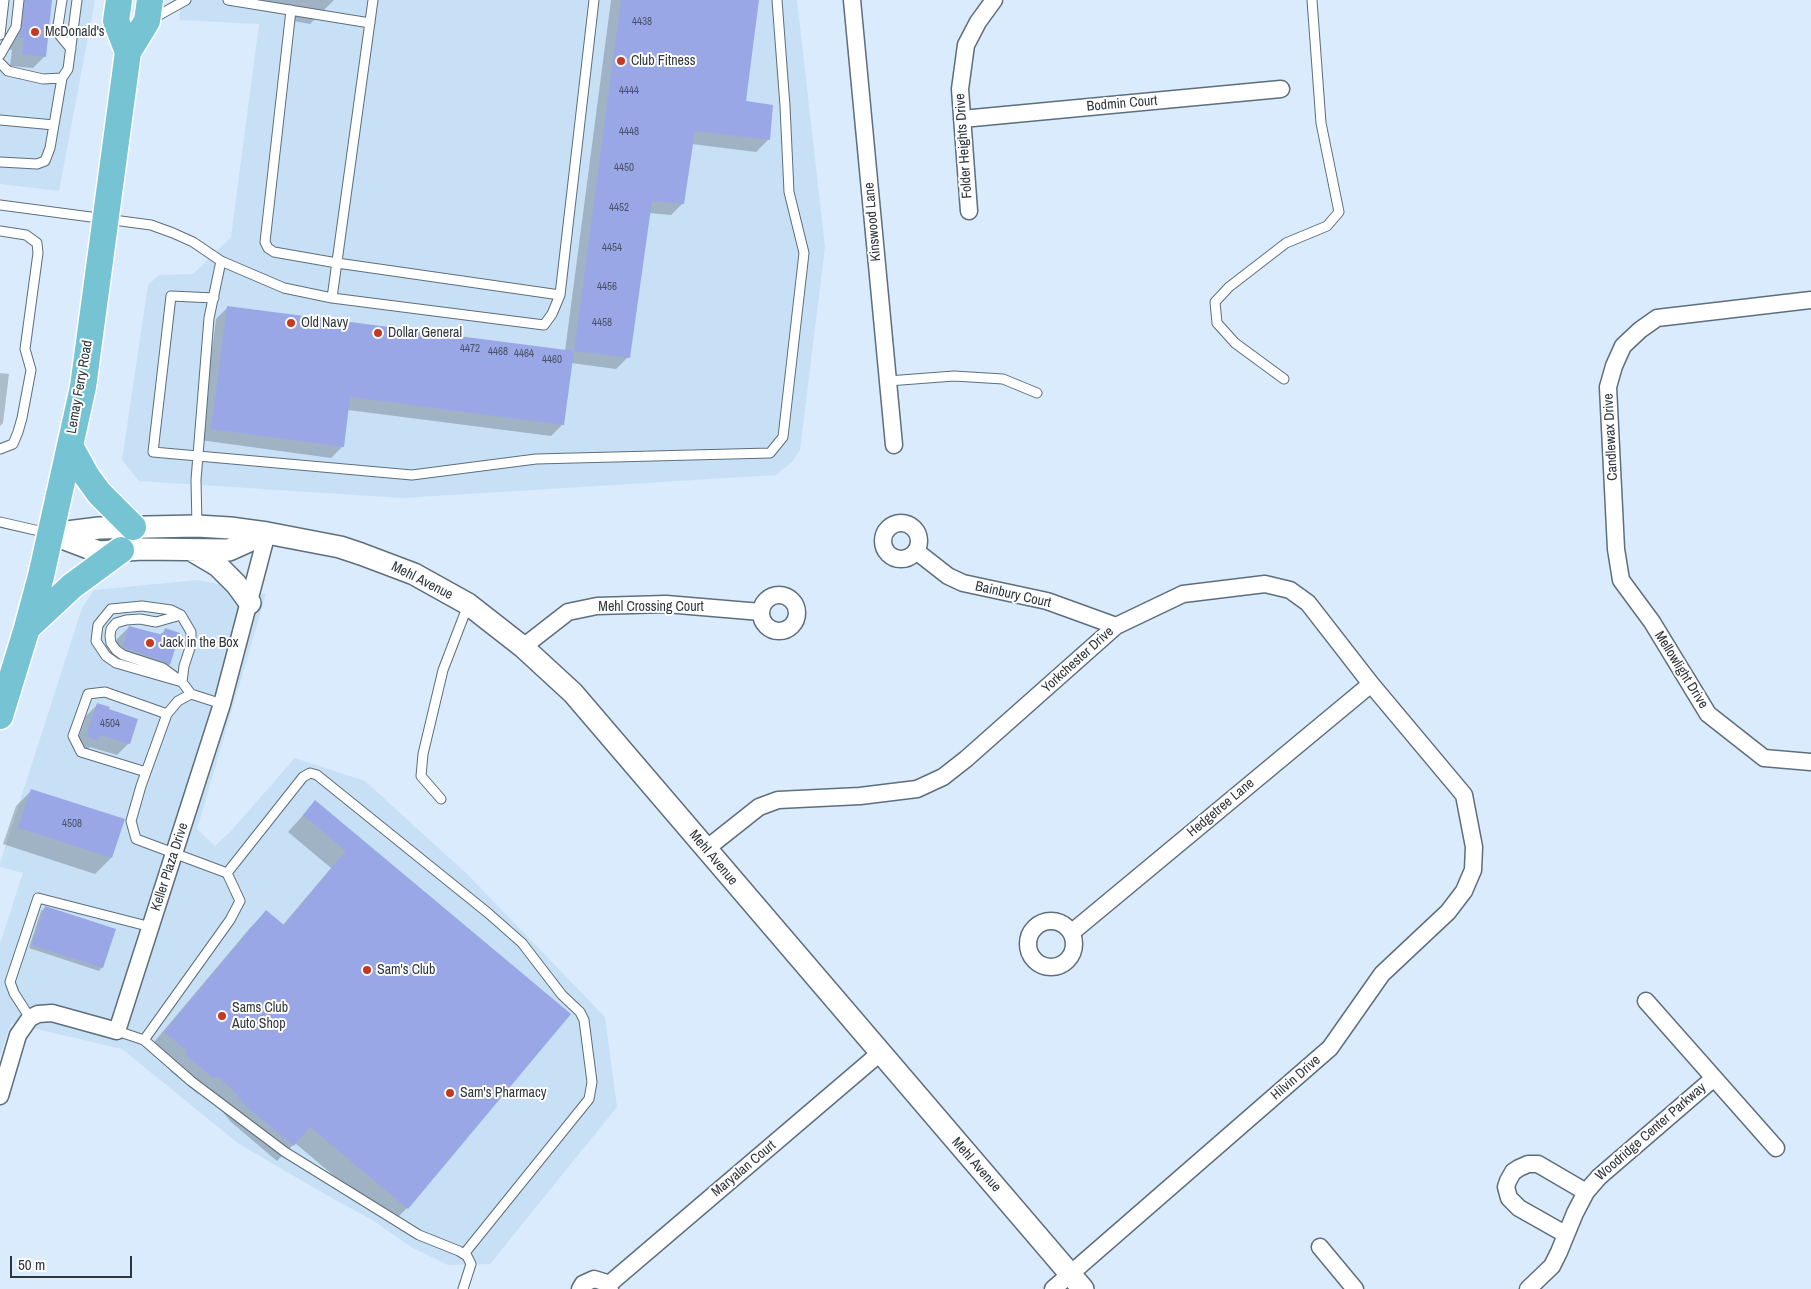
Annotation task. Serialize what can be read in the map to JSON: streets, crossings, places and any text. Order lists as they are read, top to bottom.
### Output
{
  "streets": {
    "main road": ["Lemay Ferry Road"],
    "street": [
      "Bodmin Court",
      "Folder Heights Drive",
      "Kinswood Lane",
      "Candlewax Drive",
      "Mehl Avenue",
      "Bainbury Court",
      "Mehl Crossing Court",
      "Yorkchester Drive",
      "Mellowlight Drive",
      "Hedgetree Lane",
      "Keller Plaza Drive",
      "Hilvin Drive",
      "Woodridge Center Parkway",
      "Maryalan Court"
    ]
  },
  "crossings": [
    ["Bodmin Court", "Folder Heights Drive"],
    ["Lemay Ferry Road", "Mehl Avenue"],
    ["Candlewax Drive", "Mellowlight Drive"],
    ["Mehl Avenue", "Mehl Crossing Court"],
    ["Mehl Avenue", "Yorkchester Drive"],
    ["Mehl Avenue", "Keller Plaza Drive"],
    ["Mehl Avenue", "Hilvin Drive"],
    ["Mehl Avenue", "Maryalan Court"],
    ["Bainbury Court", "Yorkchester Drive"],
    ["Yorkchester Drive", "Hedgetree Lane"],
    ["Yorkchester Drive", "Hilvin Drive"]
  ],
  "places": [
    "McDonald's",
    "Club Fitness",
    "Old Navy",
    "Dollar General",
    "Jack in the Box",
    "Sam's Club",
    "Sams Club Auto Shop",
    "Sam's Pharmacy"
  ],
  "house_numbers": [
    "4438",
    "4444",
    "4448",
    "4450",
    "4452",
    "4454",
    "4456",
    "4458",
    "4472",
    "4468",
    "4464",
    "4460",
    "4504",
    "4508"
  ],
  "scale_bar": "50 m"
}
